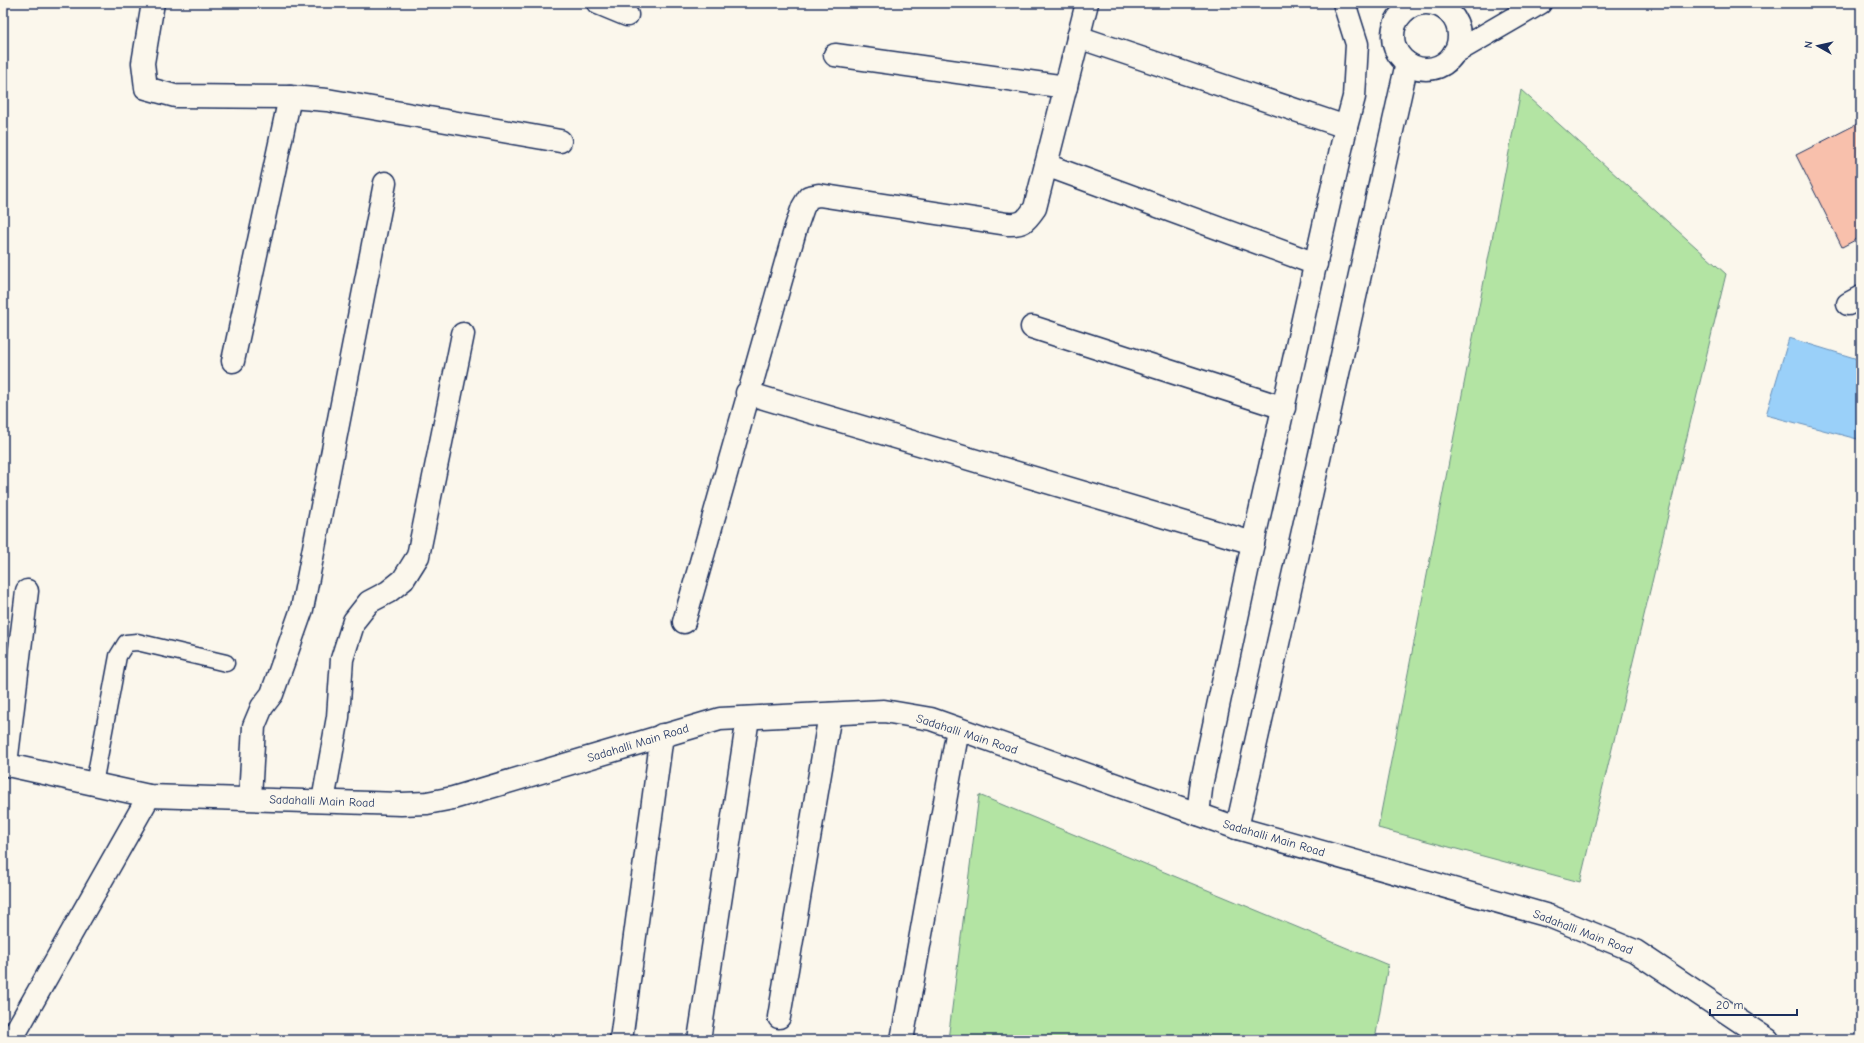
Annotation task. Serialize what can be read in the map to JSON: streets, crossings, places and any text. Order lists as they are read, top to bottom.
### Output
{
  "streets": {
    "street": ["Sadahalli Main Road"]
  },
  "scale_bar": "20 m",
  "north": "left"
}
